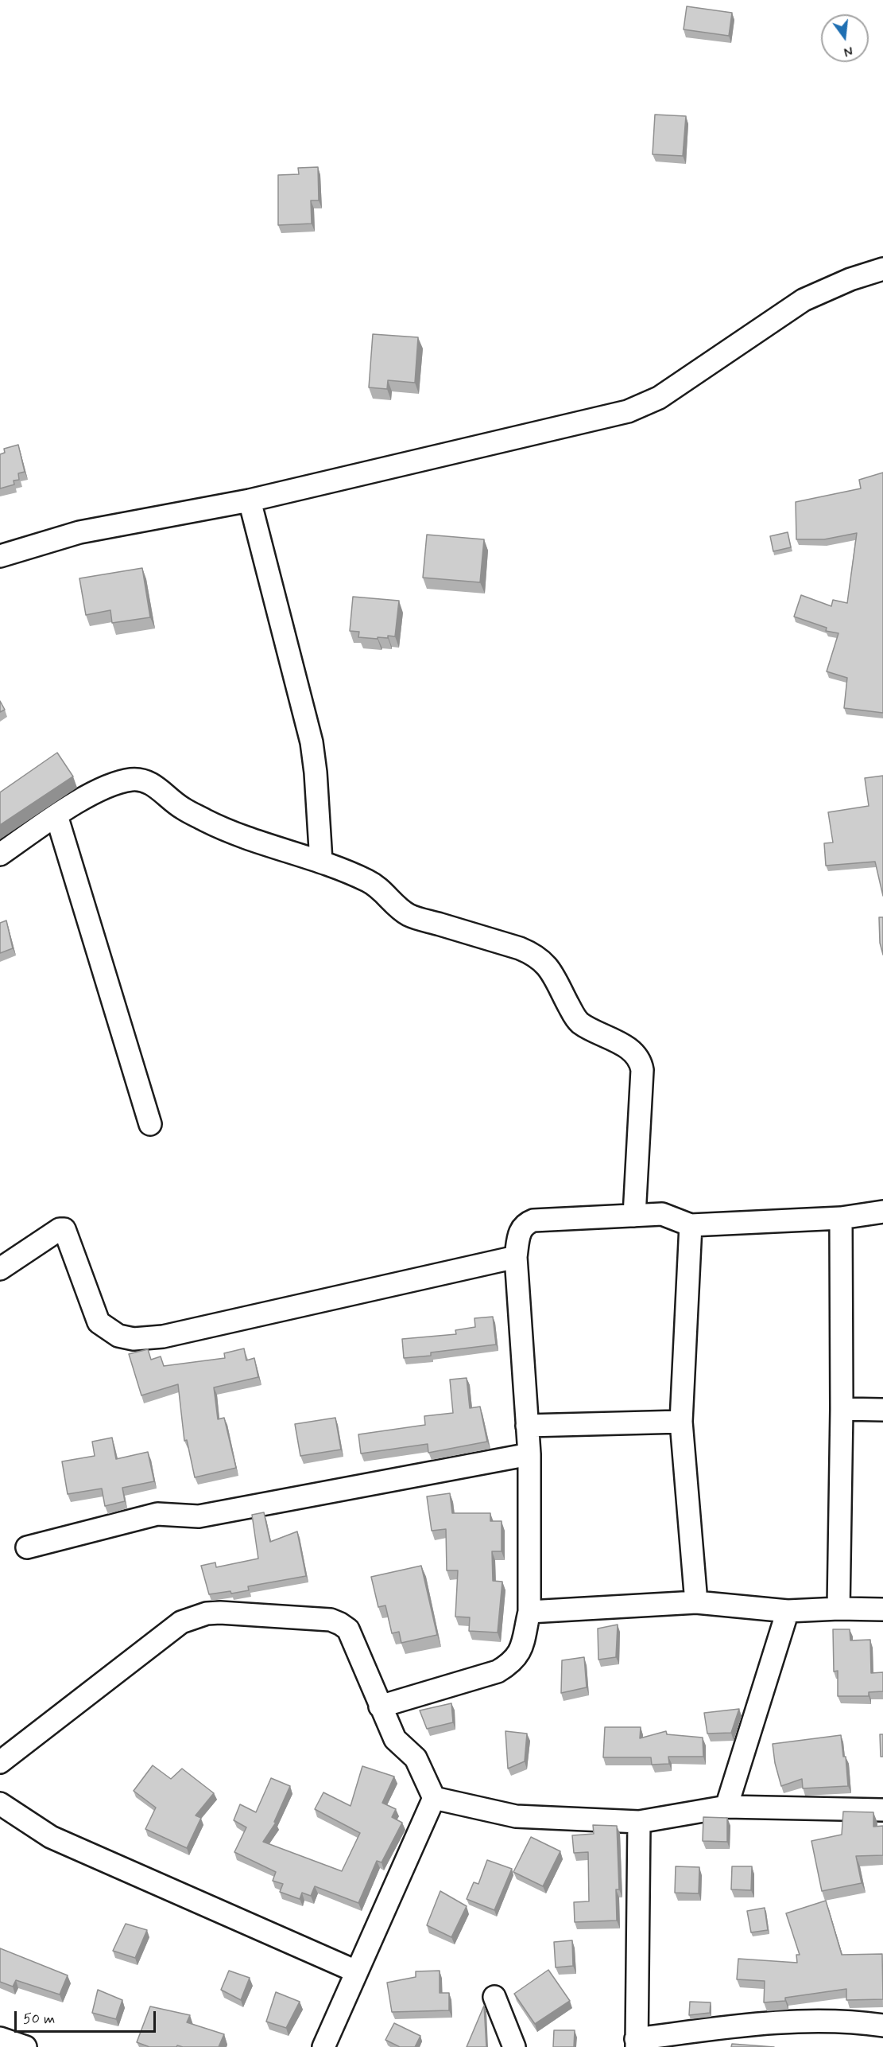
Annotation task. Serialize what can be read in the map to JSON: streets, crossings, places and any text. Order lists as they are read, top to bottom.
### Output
{
  "scale_bar": "50 m",
  "north": "bottom"
}
